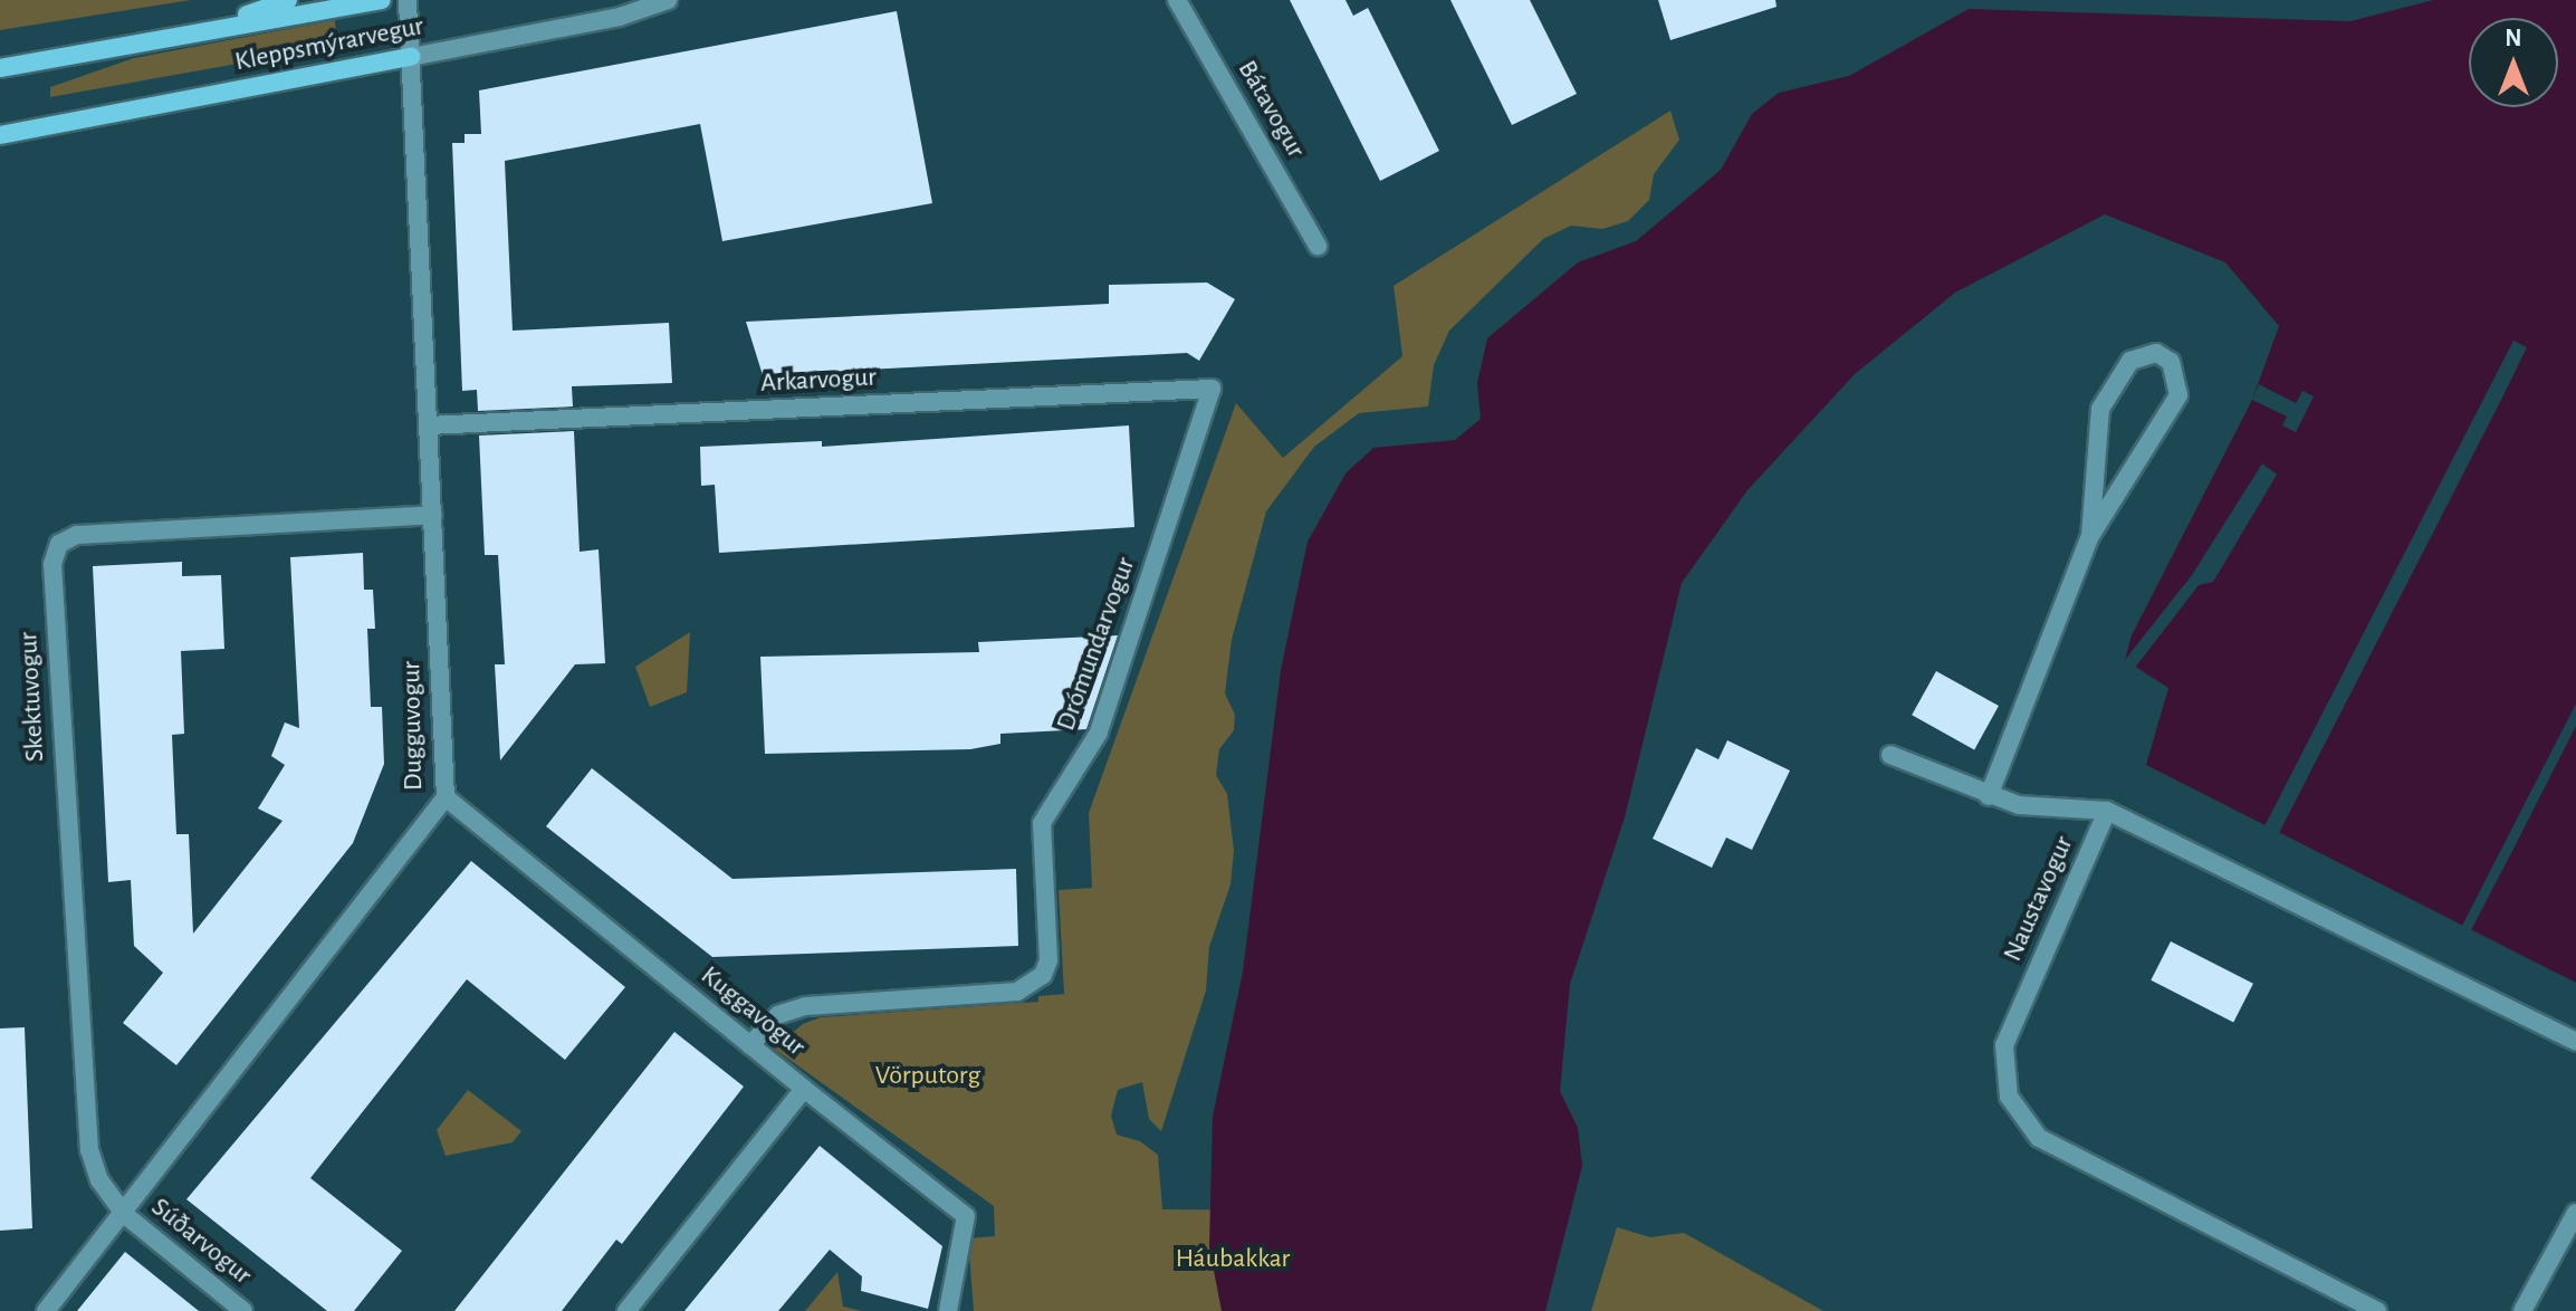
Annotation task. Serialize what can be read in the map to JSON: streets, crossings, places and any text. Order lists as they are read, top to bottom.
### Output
{
  "streets": {
    "street": [
      "Kleppsmýrarvegur",
      "Bátavogur",
      "Arkarvogur",
      "Drómundarvogur",
      "Skektuvogur",
      "Dugguvogur",
      "Naustavogur",
      "Kuggavogur",
      "Súðarvogur"
    ]
  },
  "crossings": [
    ["Kleppsmýrarvegur", "Dugguvogur"],
    ["Arkarvogur", "Drómundarvogur"],
    ["Arkarvogur", "Dugguvogur"],
    ["Drómundarvogur", "Kuggavogur"],
    ["Skektuvogur", "Dugguvogur"],
    ["Skektuvogur", "Súðarvogur"],
    ["Dugguvogur", "Kuggavogur"],
    ["Dugguvogur", "Súðarvogur"]
  ],
  "parks": ["Vörputorg", "Háubakkar"],
  "north": "top"
}
